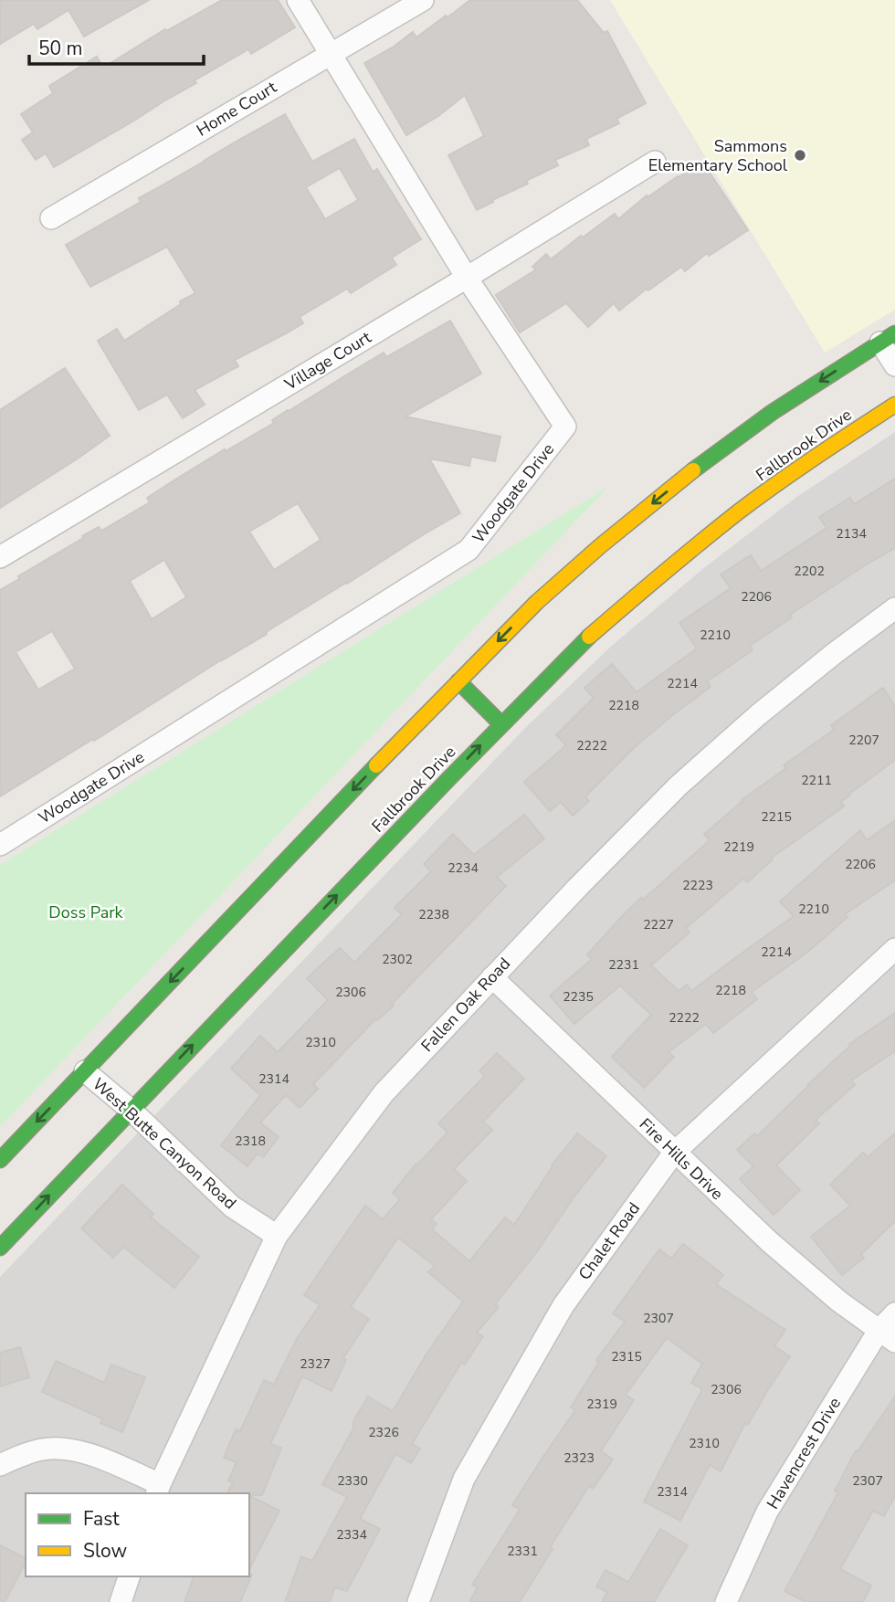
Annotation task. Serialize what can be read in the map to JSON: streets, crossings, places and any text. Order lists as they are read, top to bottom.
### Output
{
  "streets": {
    "main road": ["Fallbrook Drive"],
    "street": [
      "Home Court",
      "Village Court",
      "Woodgate Drive",
      "Fallen Oak Road",
      "West Butte Canyon Road",
      "Fire Hills Drive",
      "Chalet Road",
      "Havencrest Drive"
    ]
  },
  "crossings": [
    ["Home Court", "Woodgate Drive"],
    ["Village Court", "Woodgate Drive"],
    ["Fallbrook Drive", "West Butte Canyon Road"],
    ["Fallen Oak Road", "West Butte Canyon Road"],
    ["Fallen Oak Road", "Fire Hills Drive"],
    ["Fire Hills Drive", "Chalet Road"],
    ["Fire Hills Drive", "Havencrest Drive"]
  ],
  "parks": ["Doss Park"],
  "places": ["Sammons Elementary School"],
  "house_numbers": [
    "2134",
    "2202",
    "2206",
    "2210",
    "2214",
    "2218",
    "2207",
    "2222",
    "2211",
    "2215",
    "2219",
    "2206",
    "2234",
    "2223",
    "2210",
    "2238",
    "2227",
    "2214",
    "2302",
    "2231",
    "2218",
    "2306",
    "2235",
    "2222",
    "2310",
    "2314",
    "2318",
    "2307",
    "2315",
    "2327",
    "2306",
    "2319",
    "2326",
    "2310",
    "2323",
    "2330",
    "2307",
    "2314",
    "2334",
    "2331"
  ],
  "legend": ["Fast", "Slow"],
  "scale_bar": "50 m"
}
